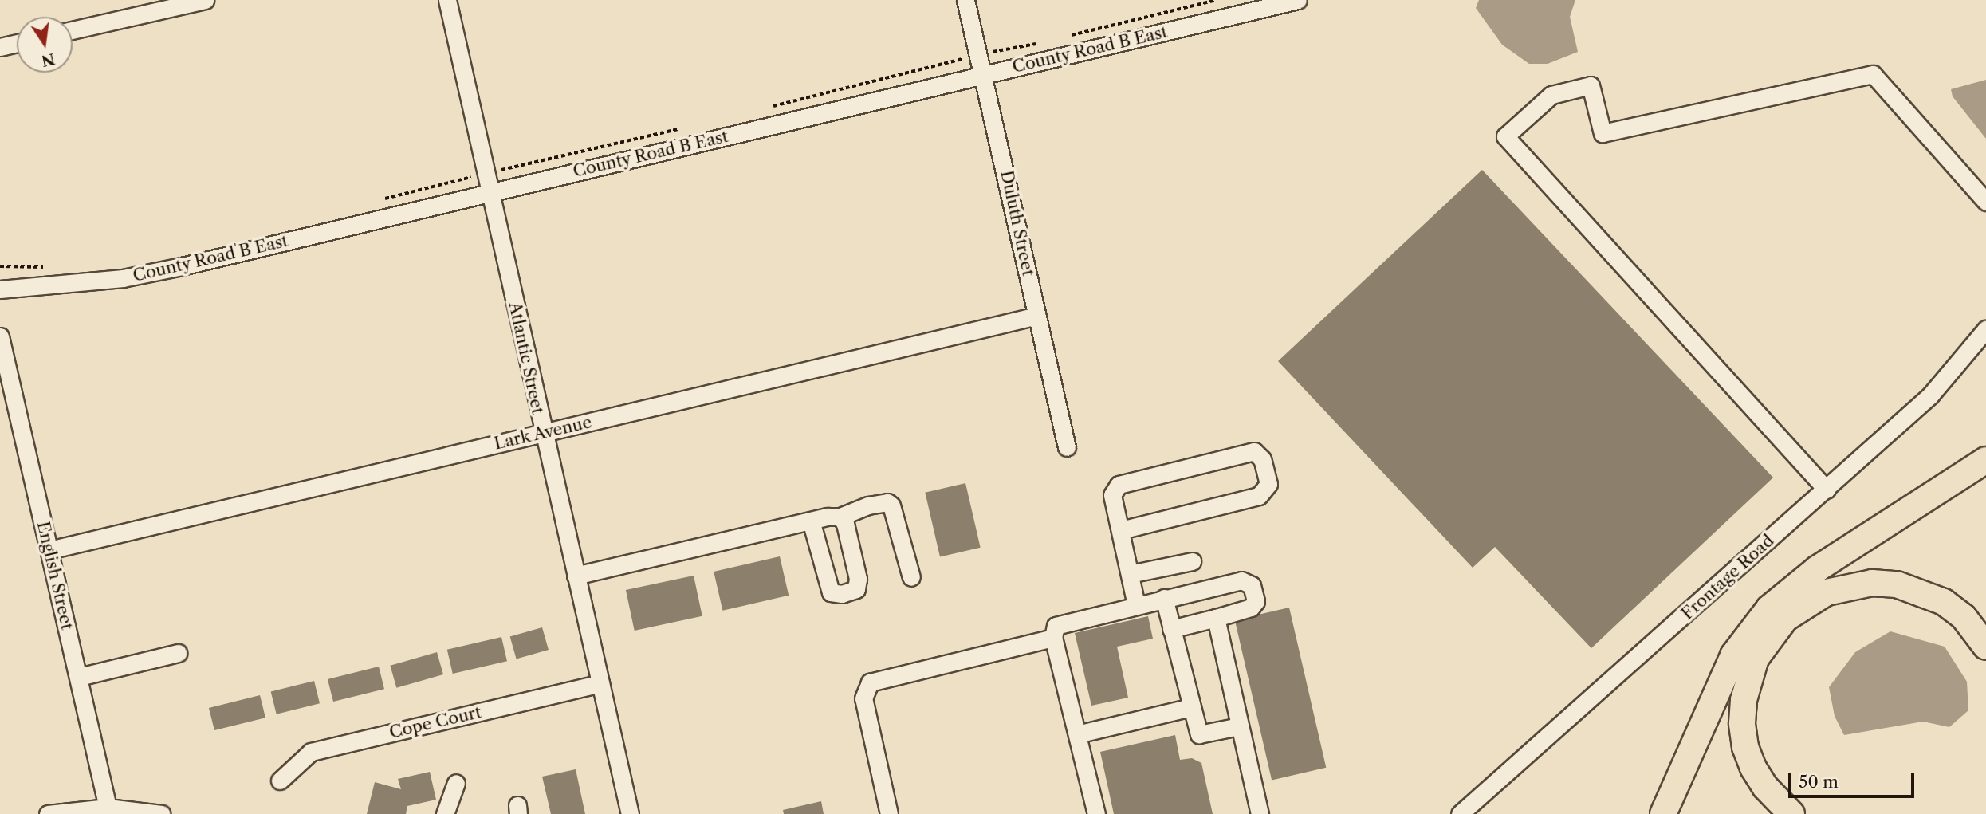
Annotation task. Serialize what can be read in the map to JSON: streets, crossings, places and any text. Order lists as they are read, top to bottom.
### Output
{
  "streets": {
    "street": [
      "County Road B East",
      "Duluth Street",
      "Atlantic Street",
      "Lark Avenue",
      "English Street",
      "Frontage Road",
      "Cope Court"
    ]
  },
  "crossings": [
    ["County Road B East", "Duluth Street"],
    ["County Road B East", "Atlantic Street"],
    ["Duluth Street", "Lark Avenue"],
    ["Atlantic Street", "Lark Avenue"],
    ["Atlantic Street", "Cope Court"],
    ["Lark Avenue", "English Street"]
  ],
  "scale_bar": "50 m",
  "north": "bottom"
}
